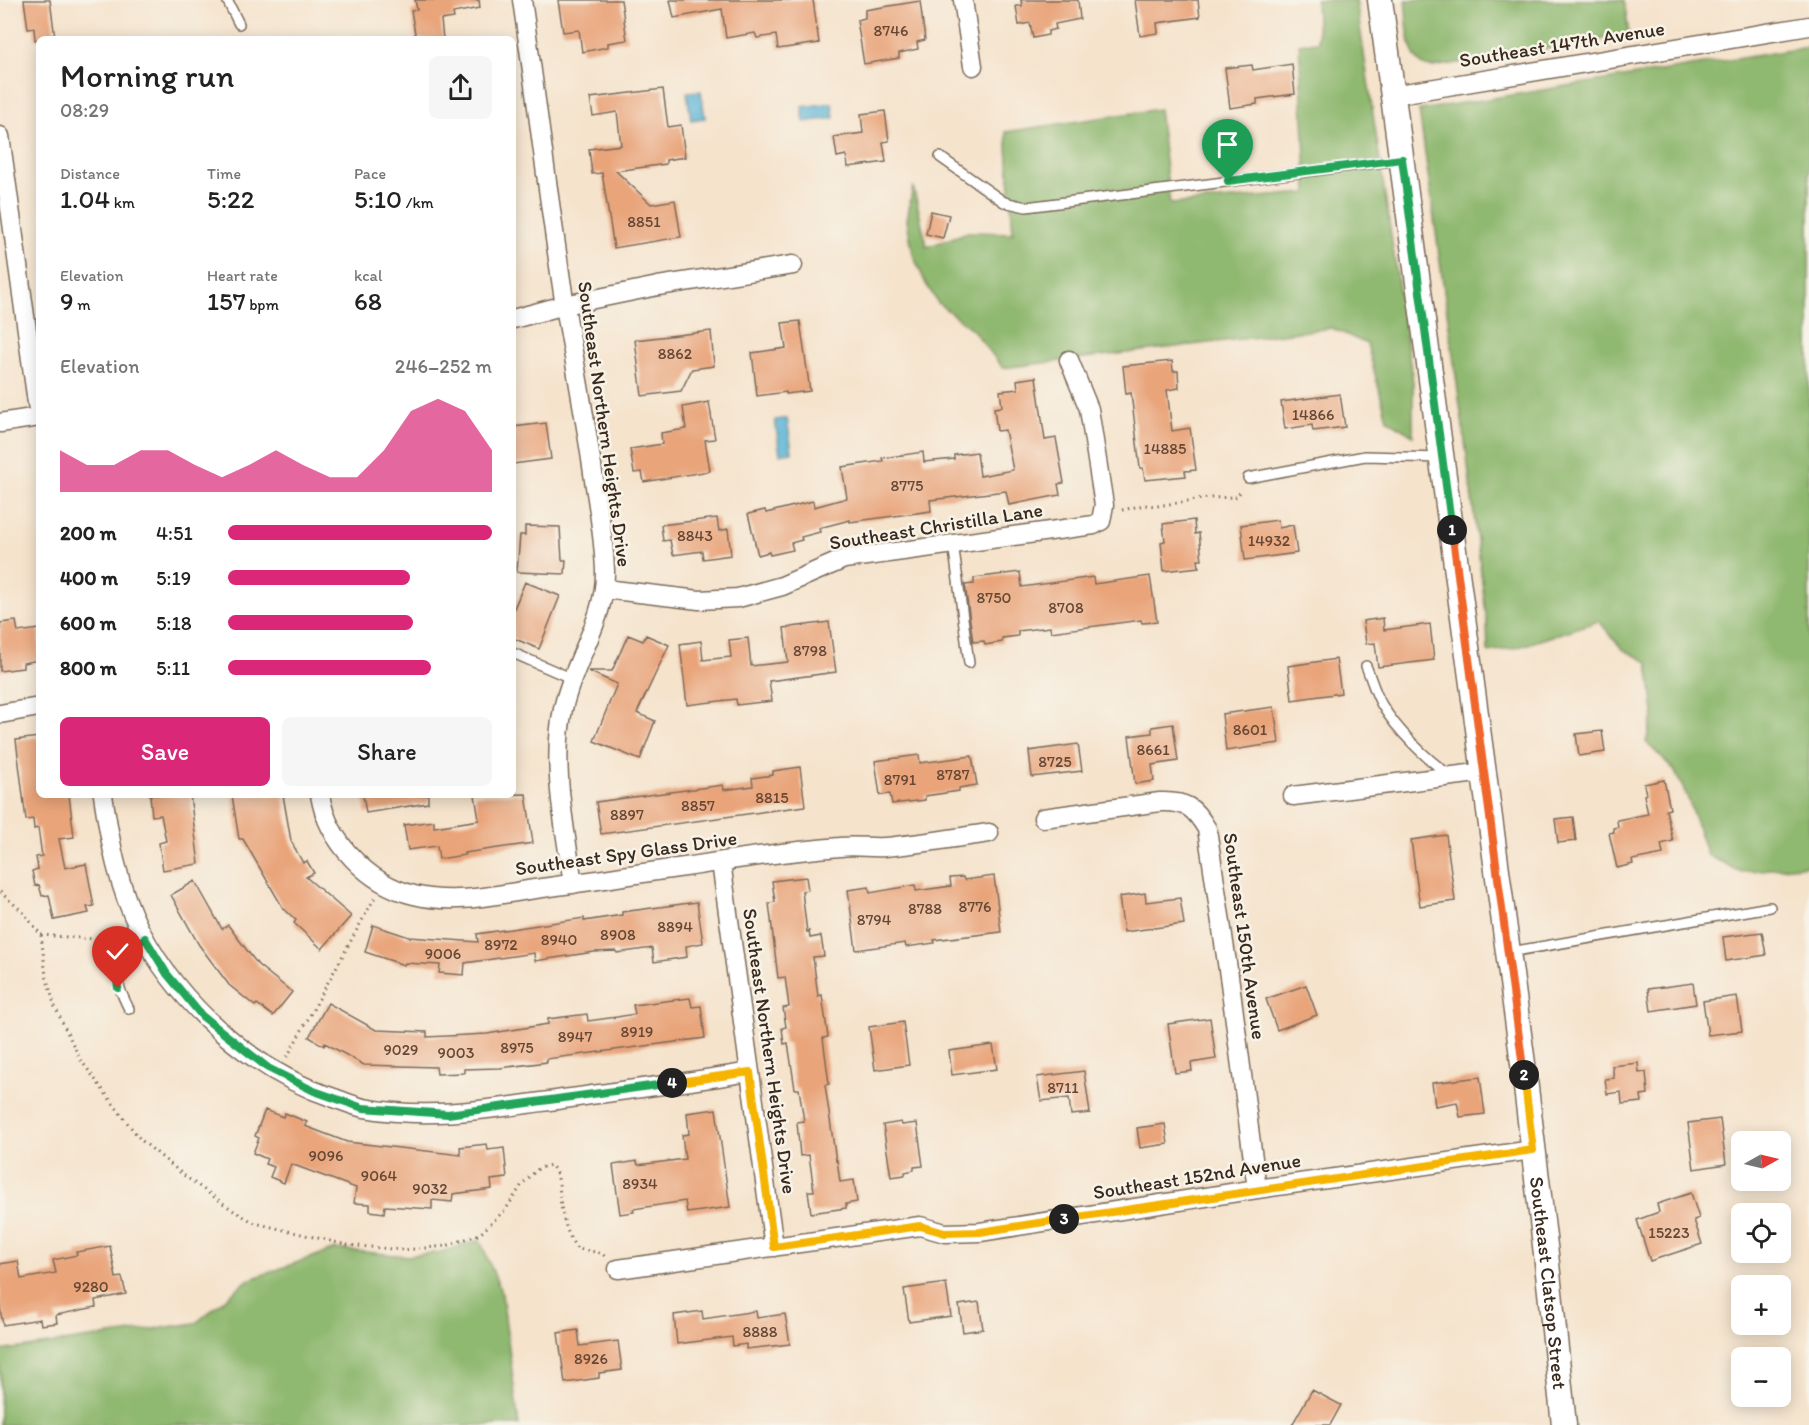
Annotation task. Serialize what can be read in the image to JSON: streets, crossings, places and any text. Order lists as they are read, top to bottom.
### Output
{
  "streets": {
    "street": [
      "Southeast 147th Avenue",
      "Southeast Northern Heights Drive",
      "Southeast Christilla Lane",
      "Southeast Spy Glass Drive",
      "Southeast 150th Avenue",
      "Southeast 152nd Avenue",
      "Southeast Clatsop Street"
    ]
  },
  "crossings": [
    ["Southeast 147th Avenue", "Southeast Clatsop Street"],
    ["Southeast Northern Heights Drive", "Southeast Christilla Lane"],
    ["Southeast Northern Heights Drive", "Southeast Spy Glass Drive"],
    ["Southeast Northern Heights Drive", "Southeast 152nd Avenue"],
    ["Southeast 150th Avenue", "Southeast 152nd Avenue"],
    ["Southeast 152nd Avenue", "Southeast Clatsop Street"]
  ],
  "house_numbers": [
    "8746",
    "8851",
    "8862",
    "14866",
    "14885",
    "8775",
    "8843",
    "14932",
    "8750",
    "8708",
    "8798",
    "8601",
    "8661",
    "8725",
    "8787",
    "8791",
    "8815",
    "8857",
    "8897",
    "8776",
    "8788",
    "8794",
    "8894",
    "8908",
    "8940",
    "8972",
    "9006",
    "8919",
    "8947",
    "8975",
    "9029",
    "9003",
    "8711",
    "9096",
    "9064",
    "8934",
    "9032",
    "15223",
    "9280",
    "8888",
    "8926"
  ],
  "north": "right",
  "page": {
    "heading": ["Morning run", "08:29"],
    "stats": [
      ["Distance", "1.04 km"],
      ["Time", "5:22"],
      ["Pace", "5:10 /km"],
      ["Elevation", "9 m"],
      ["Heart rate", "157 bpm"],
      ["kcal", "68"]
    ],
    "chart": ["Elevation", "246–252 m"],
    "list": [
      {
        "name": "200 m",
        "note": "4:51"
      },
      {
        "name": "400 m",
        "note": "5:19"
      },
      {
        "name": "600 m",
        "note": "5:18"
      },
      {
        "name": "800 m",
        "note": "5:11"
      }
    ],
    "pins": [
      "1",
      "2",
      "4",
      "3"
    ],
    "buttons": ["Save", "Share"],
    "map_buttons": ["+", "−"]
  }
}
